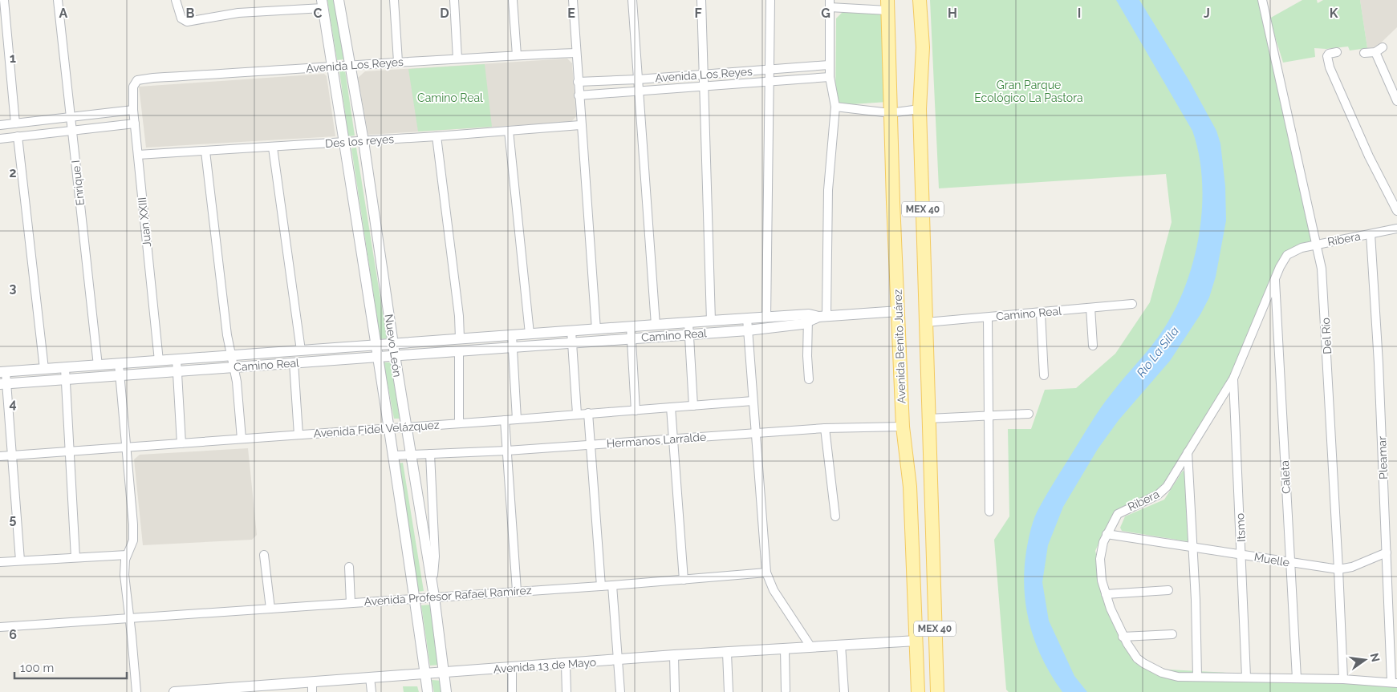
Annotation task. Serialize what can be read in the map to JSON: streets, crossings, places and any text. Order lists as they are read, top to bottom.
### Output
{
  "streets": {
    "main road": ["MEX 40", "Avenida Benito Juárez"],
    "street": [
      "Avenida Los Reyes",
      "Des los reyes",
      "Enrique I",
      "Juan XXIII",
      "Ribera",
      "Camino Real",
      "Del Río",
      "Nuevo León",
      "Avenida Fidel Velázquez",
      "Hermanos Larralde",
      "Pleamar",
      "Caleta",
      "Itsmo",
      "Muelle",
      "Avenida Profesor Rafael Ramírez",
      "Avenida 13 de Mayo"
    ]
  },
  "crossings": [
    ["Avenida Los Reyes", "Juan XXIII"],
    ["Avenida Los Reyes", "Nuevo León"],
    ["Des los reyes", "Juan XXIII"],
    ["Des los reyes", "Nuevo León"],
    ["Enrique I", "Camino Real"],
    ["MEX 40", "Camino Real"],
    ["Juan XXIII", "Camino Real"],
    ["Ribera", "Del Río"],
    ["Ribera", "Pleamar"],
    ["Ribera", "Caleta"],
    ["Ribera", "Itsmo"],
    ["Ribera", "Muelle"],
    ["Camino Real", "Nuevo León"],
    ["Camino Real", "Avenida Benito Juárez"],
    ["Del Río", "Muelle"],
    ["Nuevo León", "Avenida Fidel Velázquez"],
    ["Nuevo León", "Hermanos Larralde"],
    ["Nuevo León", "Avenida Profesor Rafael Ramírez"],
    ["Nuevo León", "Avenida 13 de Mayo"],
    ["Avenida Benito Juárez", "Hermanos Larralde"],
    ["Avenida Benito Juárez", "Avenida 13 de Mayo"],
    ["Pleamar", "Muelle"],
    ["Caleta", "Muelle"],
    ["Itsmo", "Muelle"]
  ],
  "water": ["Río La Silla"],
  "parks": ["Gran Parque Ecológico La Pastora", "Camino Real"],
  "scale_bar": "100 m",
  "north": "right",
  "grid": {
    "columns": [
      "A",
      "B",
      "C",
      "D",
      "E",
      "F",
      "G",
      "H",
      "I",
      "J",
      "K"
    ],
    "rows": [
      "1",
      "2",
      "3",
      "4",
      "5",
      "6"
    ]
  }
}
